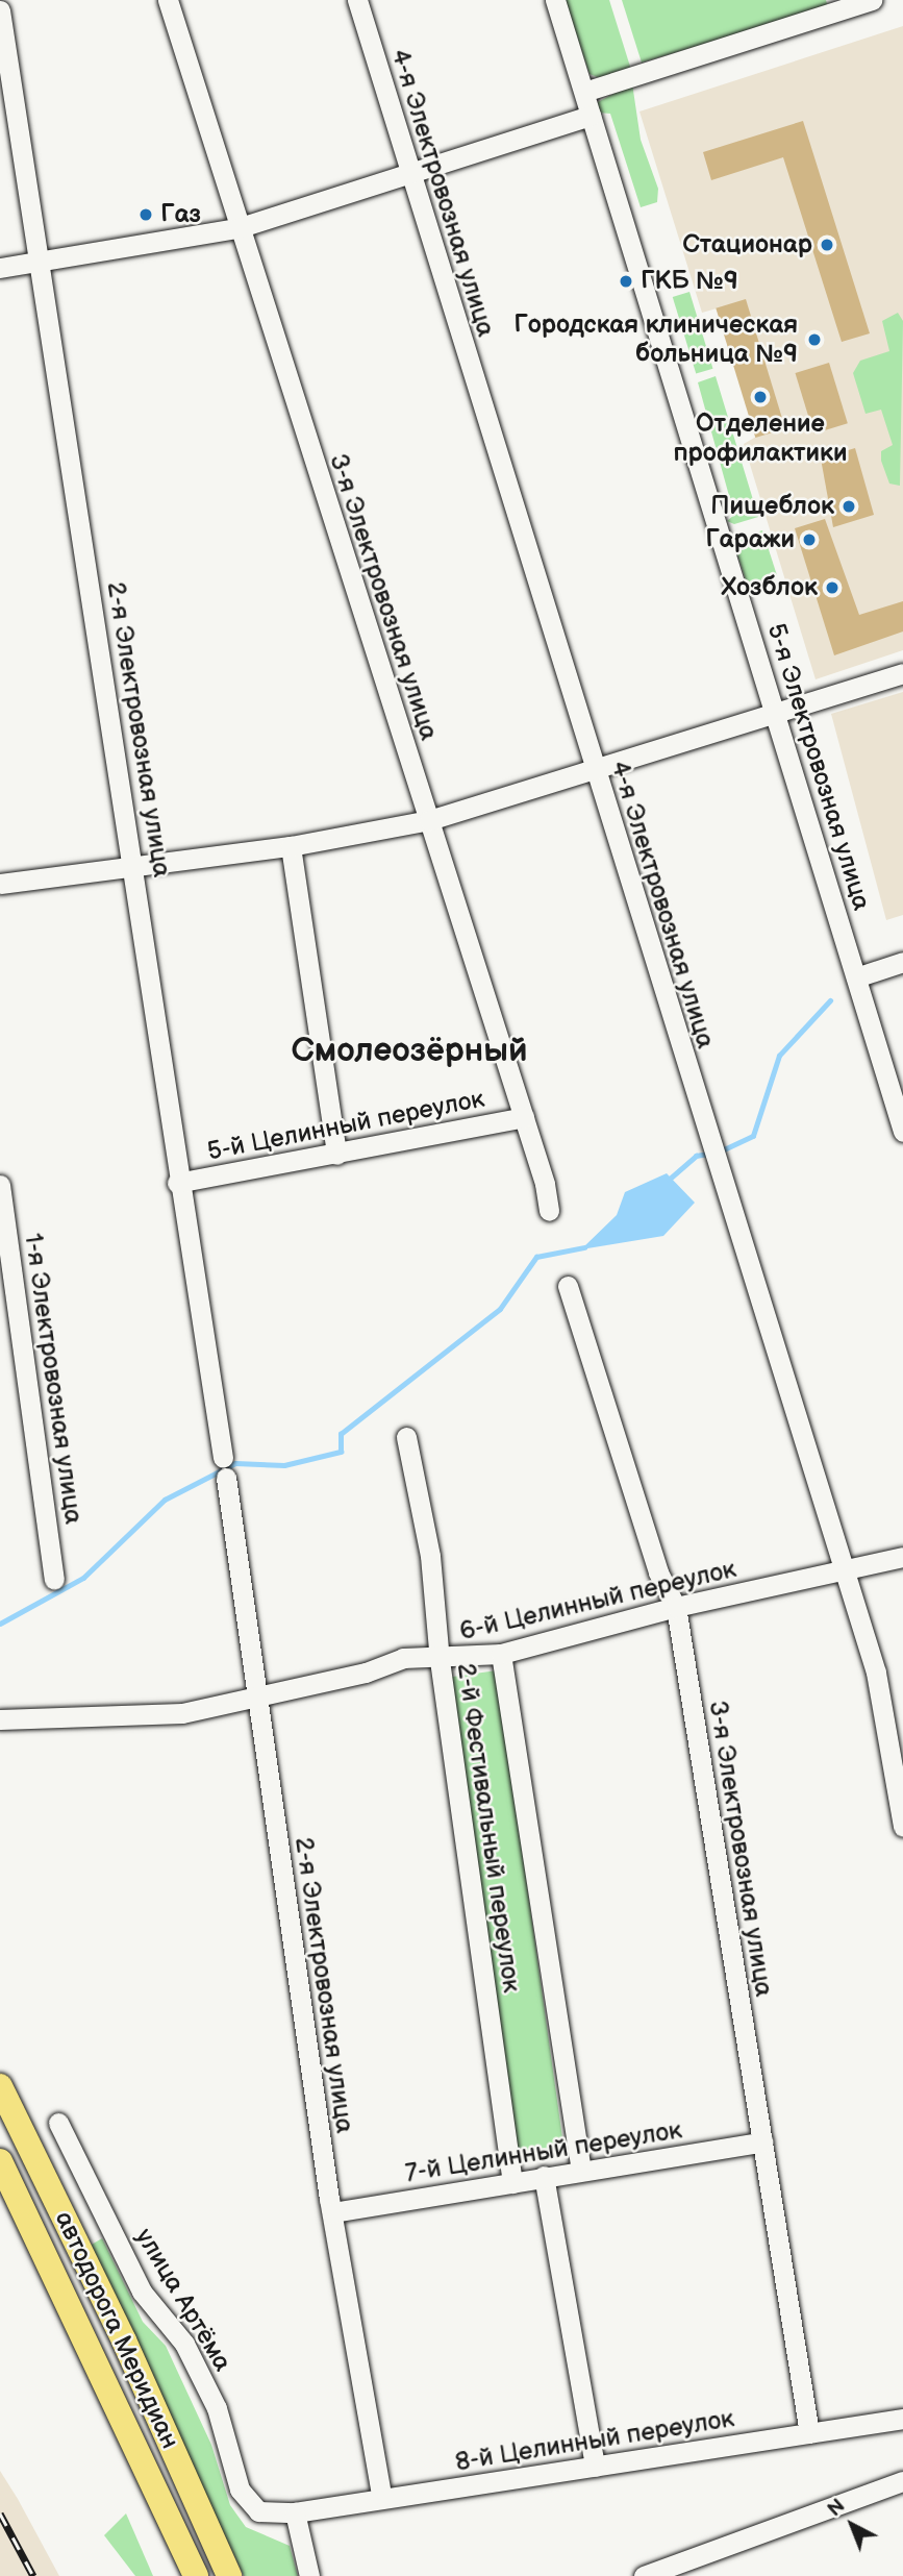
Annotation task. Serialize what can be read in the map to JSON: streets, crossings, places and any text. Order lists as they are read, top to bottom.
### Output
{
  "streets": {
    "main road": ["автодорога Меридиан"],
    "street": [
      "4-я Электровозная улица",
      "3-я Электровозная улица",
      "2-я Электровозная улица",
      "5-я Электровозная улица",
      "5-й Целинный переулок",
      "1-я Электровозная улица",
      "6-й Целинный переулок",
      "2-й Фестивальный переулок",
      "7-й Целинный переулок",
      "улица Артёма",
      "8-й Целинный переулок"
    ]
  },
  "crossings": [
    ["4-я Электровозная улица", "6-й Целинный переулок"],
    ["3-я Электровозная улица", "5-й Целинный переулок"],
    ["3-я Электровозная улица", "6-й Целинный переулок"],
    ["3-я Электровозная улица", "7-й Целинный переулок"],
    ["3-я Электровозная улица", "8-й Целинный переулок"],
    ["2-я Электровозная улица", "5-й Целинный переулок"],
    ["2-я Электровозная улица", "6-й Целинный переулок"],
    ["2-я Электровозная улица", "7-й Целинный переулок"],
    ["2-я Электровозная улица", "8-й Целинный переулок"],
    ["6-й Целинный переулок", "2-й Фестивальный переулок"],
    ["2-й Фестивальный переулок", "7-й Целинный переулок"],
    ["улица Артёма", "8-й Целинный переулок"]
  ],
  "districts": ["Смолеозёрный"],
  "places": [
    "Газ",
    "Стационар",
    "ГКБ №9",
    "Городская клиническая больница №9",
    "Отделение профилактики",
    "Пищеблок",
    "Гаражи",
    "Хозблок"
  ],
  "north": "top left"
}
